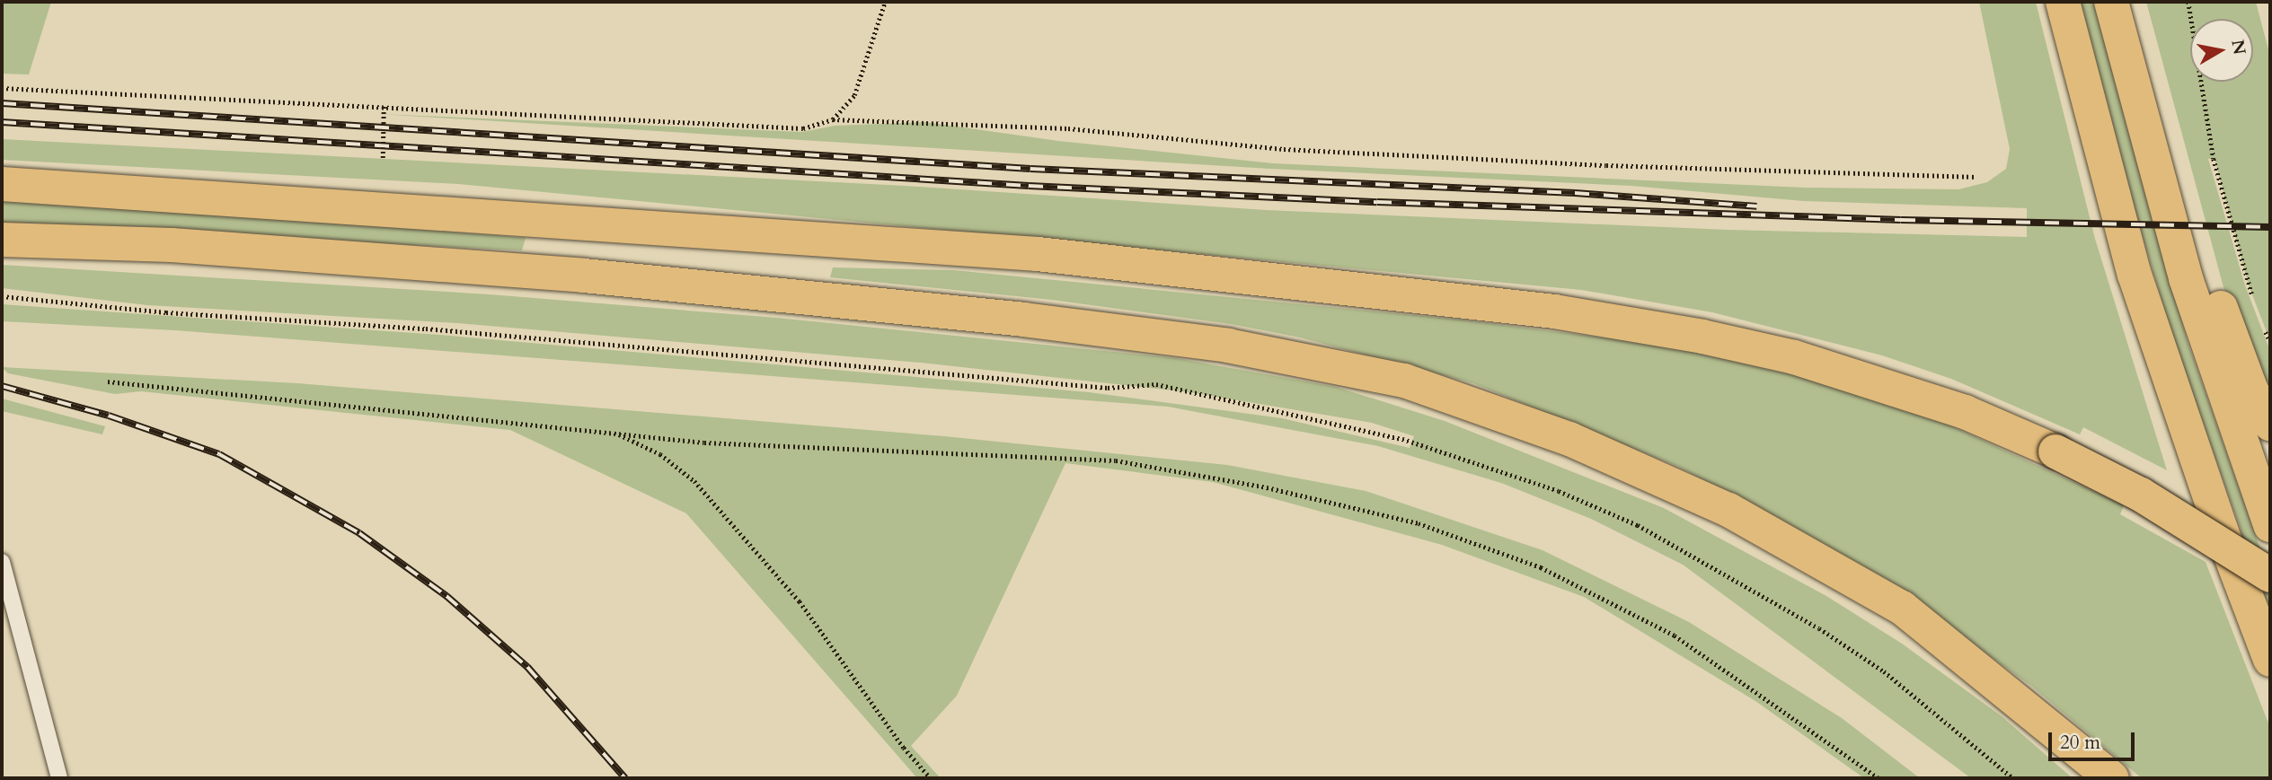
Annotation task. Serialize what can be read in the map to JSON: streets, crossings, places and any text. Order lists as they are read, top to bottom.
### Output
{
  "scale_bar": "20 m",
  "north": "right"
}
